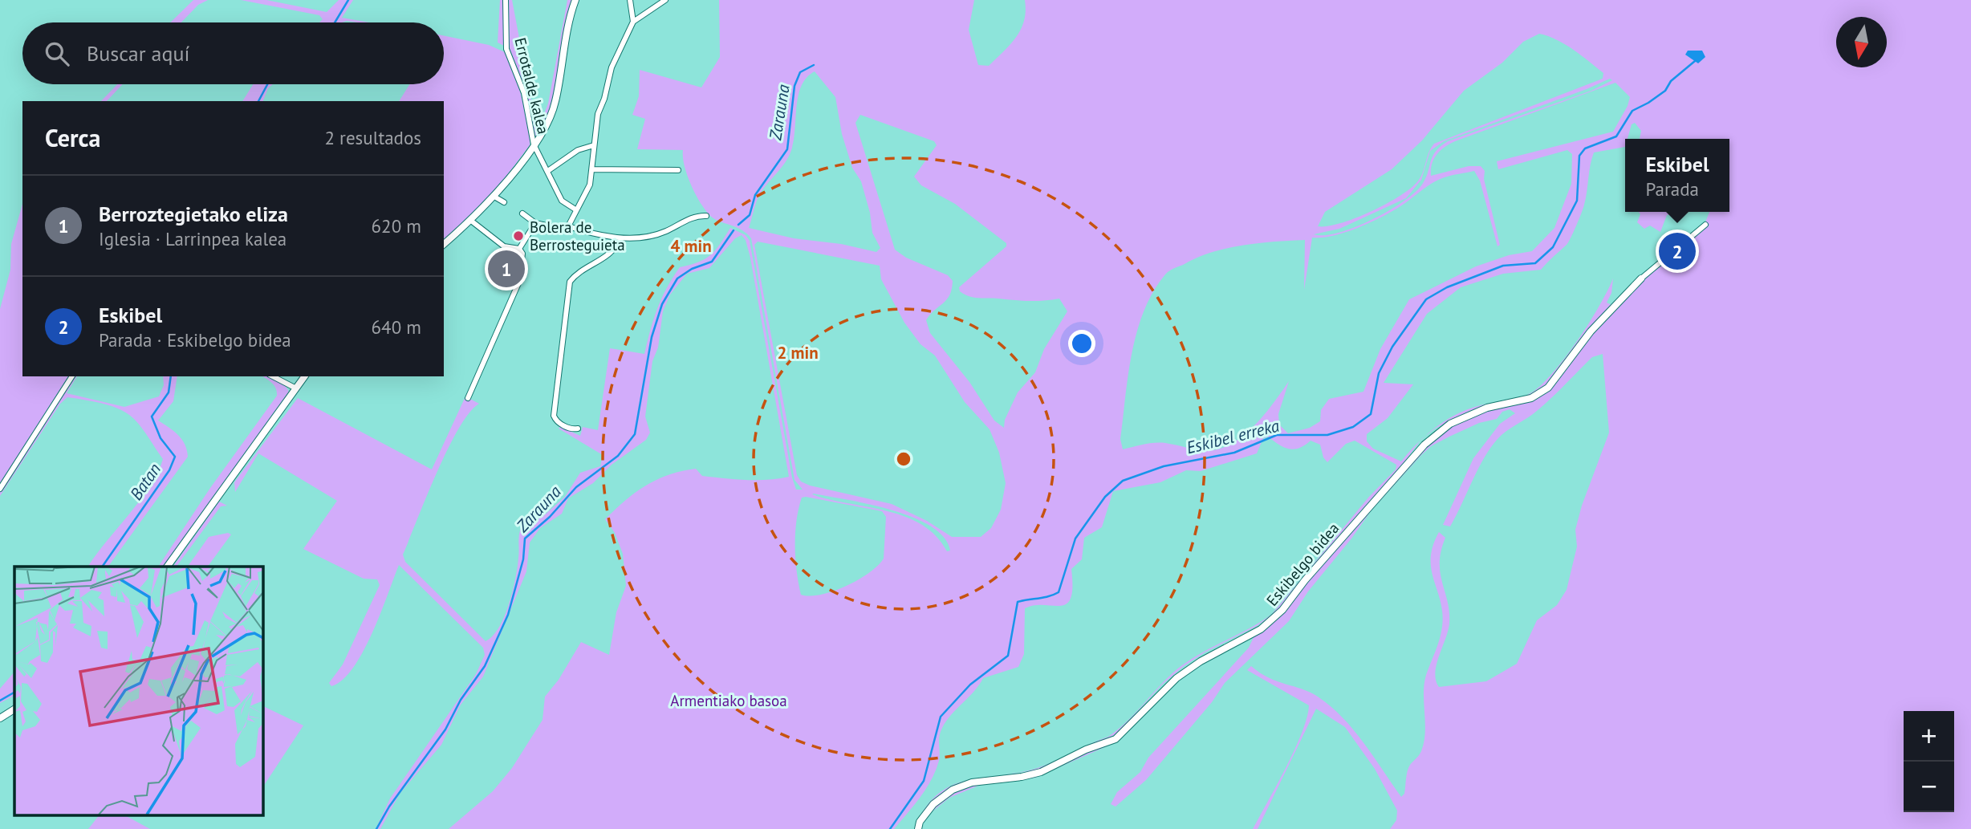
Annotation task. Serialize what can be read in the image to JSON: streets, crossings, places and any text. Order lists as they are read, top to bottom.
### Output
{
  "streets": {
    "street": ["Errotalde kalea", "Eskibelgo bidea"]
  },
  "water": ["Zarauna", "Eskibel erreka", "Batan"],
  "parks": ["Armentiako basoa"],
  "places": ["Bolera de Berrosteguieta"],
  "north": "bottom",
  "page": {
    "search": "Buscar aquí",
    "heading": ["Cerca", "2 resultados"],
    "popup": ["Eskibel", "Parada"],
    "list": [
      {
        "mark": "1",
        "name": "Berroztegietako eliza",
        "note": "Iglesia · Larrinpea kalea",
        "value": "620 m"
      },
      {
        "mark": "2",
        "name": "Eskibel",
        "note": "Parada · Eskibelgo bidea",
        "value": "640 m"
      }
    ],
    "pins": ["2", "1"],
    "map_buttons": ["+", "−"]
  },
  "rings": ["4 min", "2 min"]
}
